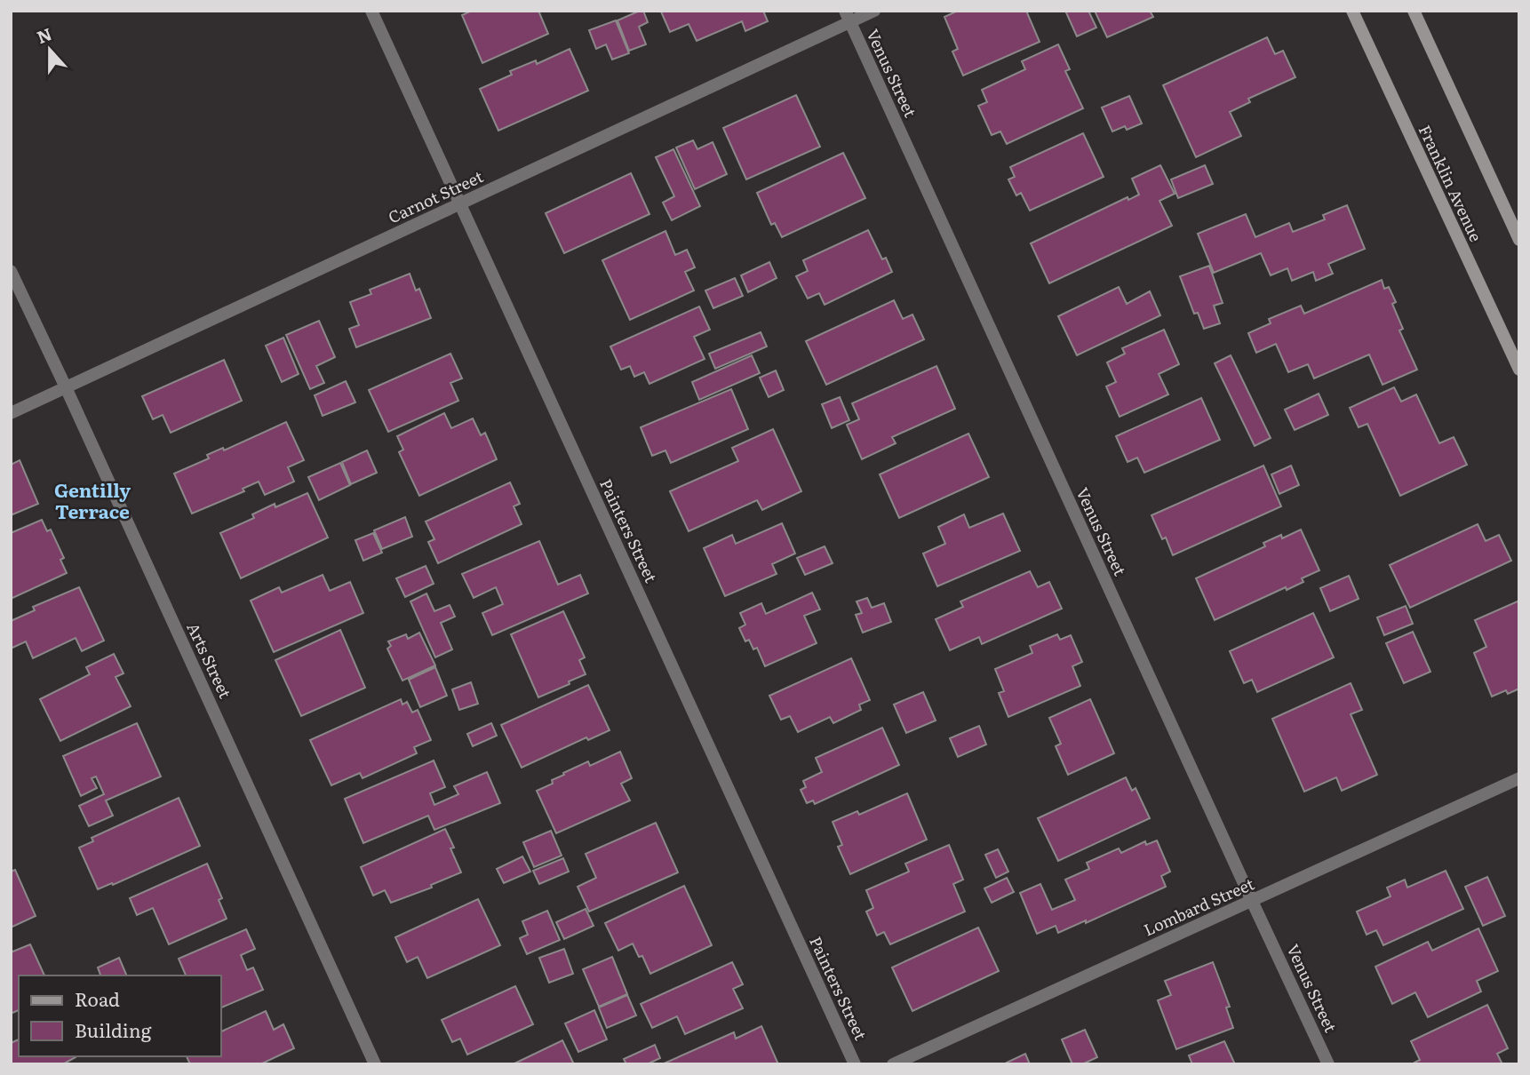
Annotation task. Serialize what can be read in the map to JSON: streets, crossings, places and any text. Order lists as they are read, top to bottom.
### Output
{
  "streets": {
    "street": [
      "Venus Street",
      "Franklin Avenue",
      "Carnot Street",
      "Painters Street",
      "Arts Street",
      "Lombard Street"
    ]
  },
  "crossings": [
    ["Venus Street", "Carnot Street"],
    ["Venus Street", "Lombard Street"],
    ["Carnot Street", "Painters Street"],
    ["Carnot Street", "Arts Street"]
  ],
  "districts": ["Gentilly Terrace"],
  "legend": ["Road", "Building"],
  "north": "top"
}
